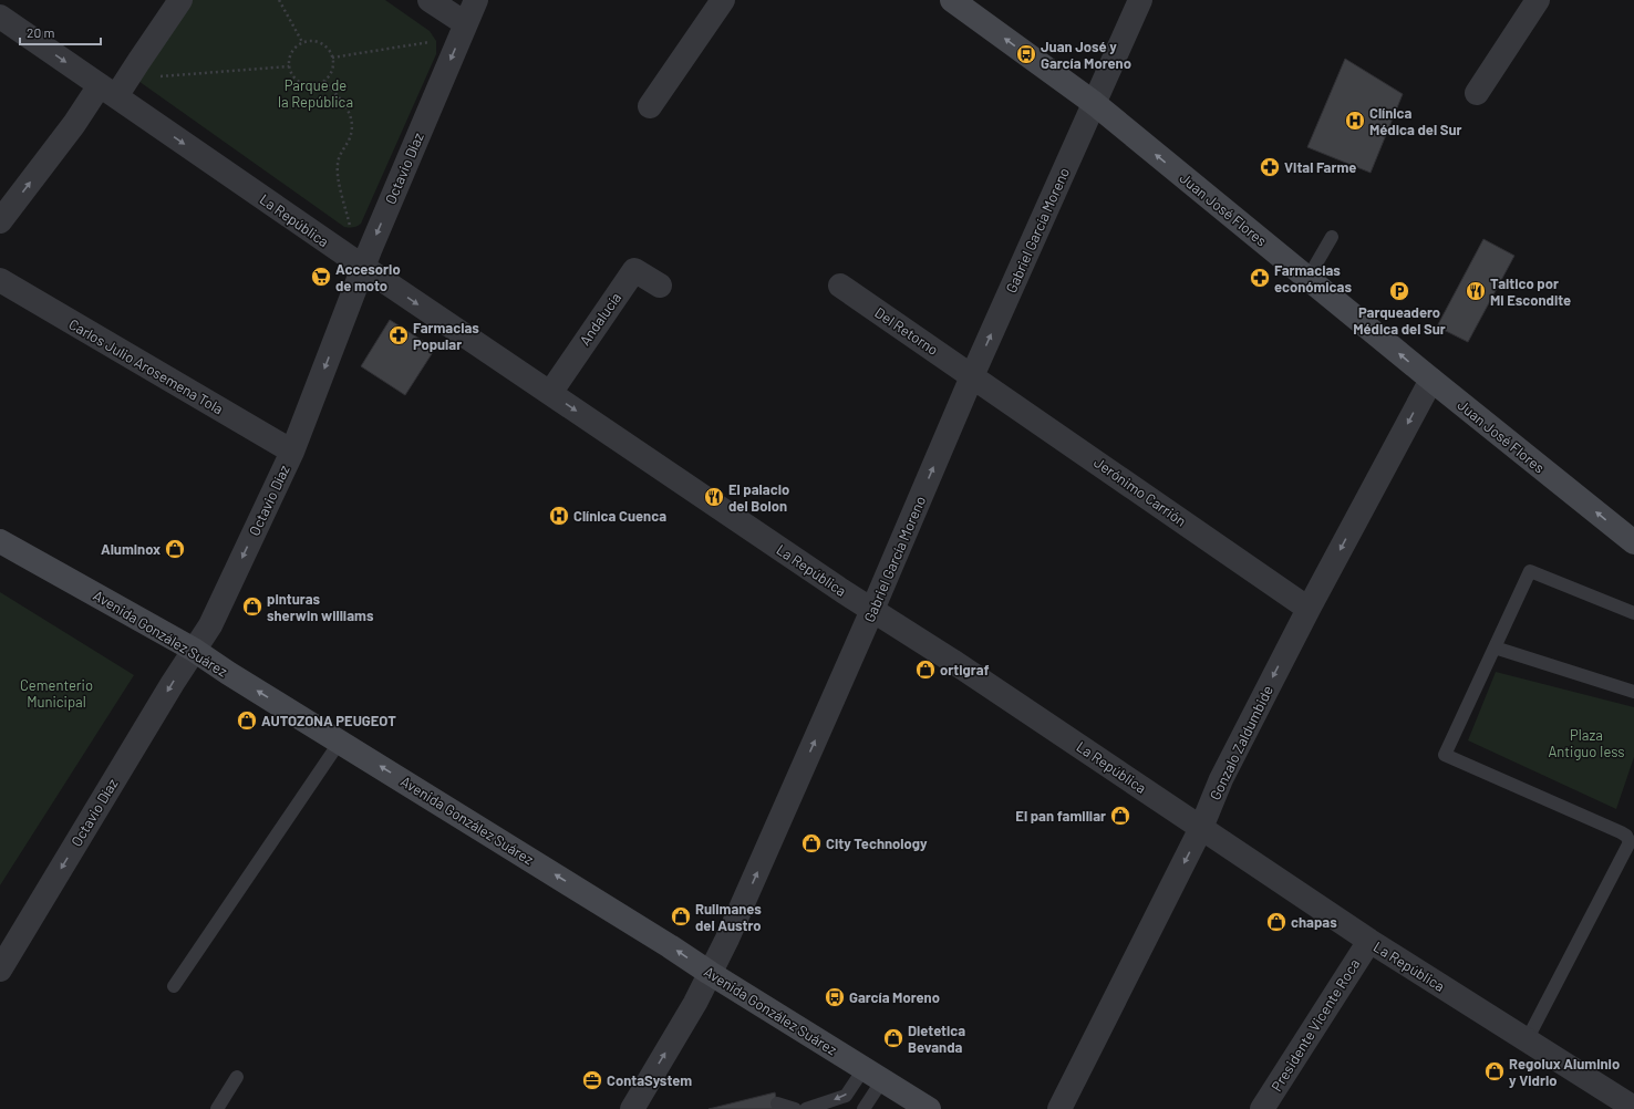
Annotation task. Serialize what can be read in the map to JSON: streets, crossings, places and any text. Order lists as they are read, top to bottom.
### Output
{
  "streets": {
    "main road": ["Juan José Flores", "Avenida González Suárez"],
    "street": [
      "Octavio Díaz",
      "La República",
      "Gabriel García Moreno",
      "Andalucía",
      "Del Retorno",
      "Carlos Julio Arosemena Tola",
      "Jerónimo Carrión",
      "Gonzalo Zaldumbide",
      "Presidente Vicente Roca"
    ]
  },
  "crossings": [
    ["Octavio Díaz", "La República"],
    ["Octavio Díaz", "Carlos Julio Arosemena Tola"],
    ["Octavio Díaz", "Avenida González Suárez"],
    ["Juan José Flores", "Gabriel García Moreno"],
    ["Juan José Flores", "Gonzalo Zaldumbide"],
    ["La República", "Gabriel García Moreno"],
    ["La República", "Andalucía"],
    ["La República", "Gonzalo Zaldumbide"],
    ["La República", "Presidente Vicente Roca"],
    ["Gabriel García Moreno", "Del Retorno"],
    ["Gabriel García Moreno", "Jerónimo Carrión"],
    ["Gabriel García Moreno", "Avenida González Suárez"],
    ["Del Retorno", "Jerónimo Carrión"],
    ["Jerónimo Carrión", "Gonzalo Zaldumbide"]
  ],
  "one_way": [
    "Octavio Díaz",
    "Juan José Flores",
    "La República",
    "Gabriel García Moreno",
    "Avenida González Suárez",
    "Gonzalo Zaldumbide"
  ],
  "parks": ["Parque de la República", "Cementerio Municipal", "Plaza Antiguo Iess"],
  "places": {
    "bus stop": ["Juan José y García Moreno", "García Moreno"],
    "hospital": ["Clínica Médica del Sur", "Clínica Cuenca"],
    "pharmacy": ["Vital Farme", "Farmacias económicas", "Farmacias Popular"],
    "supermarket": ["Accesorio de moto"],
    "parking": ["Parqueadero Médica del Sur"],
    "restaurant": ["Taitico por Mi Escondite", "El palacio del Bolon"],
    "shop": [
      "Aluminox",
      "pinturas sherwin williams",
      "ortigraf",
      "AUTOZONA PEUGEOT",
      "El pan familiar",
      "City Technology",
      "Rulimanes del Austro",
      "chapas",
      "Dietetica Bevanda",
      "Regolux Aluminio y Vidrio"
    ],
    "office": ["ContaSystem"]
  },
  "scale_bar": "20 m"
}
